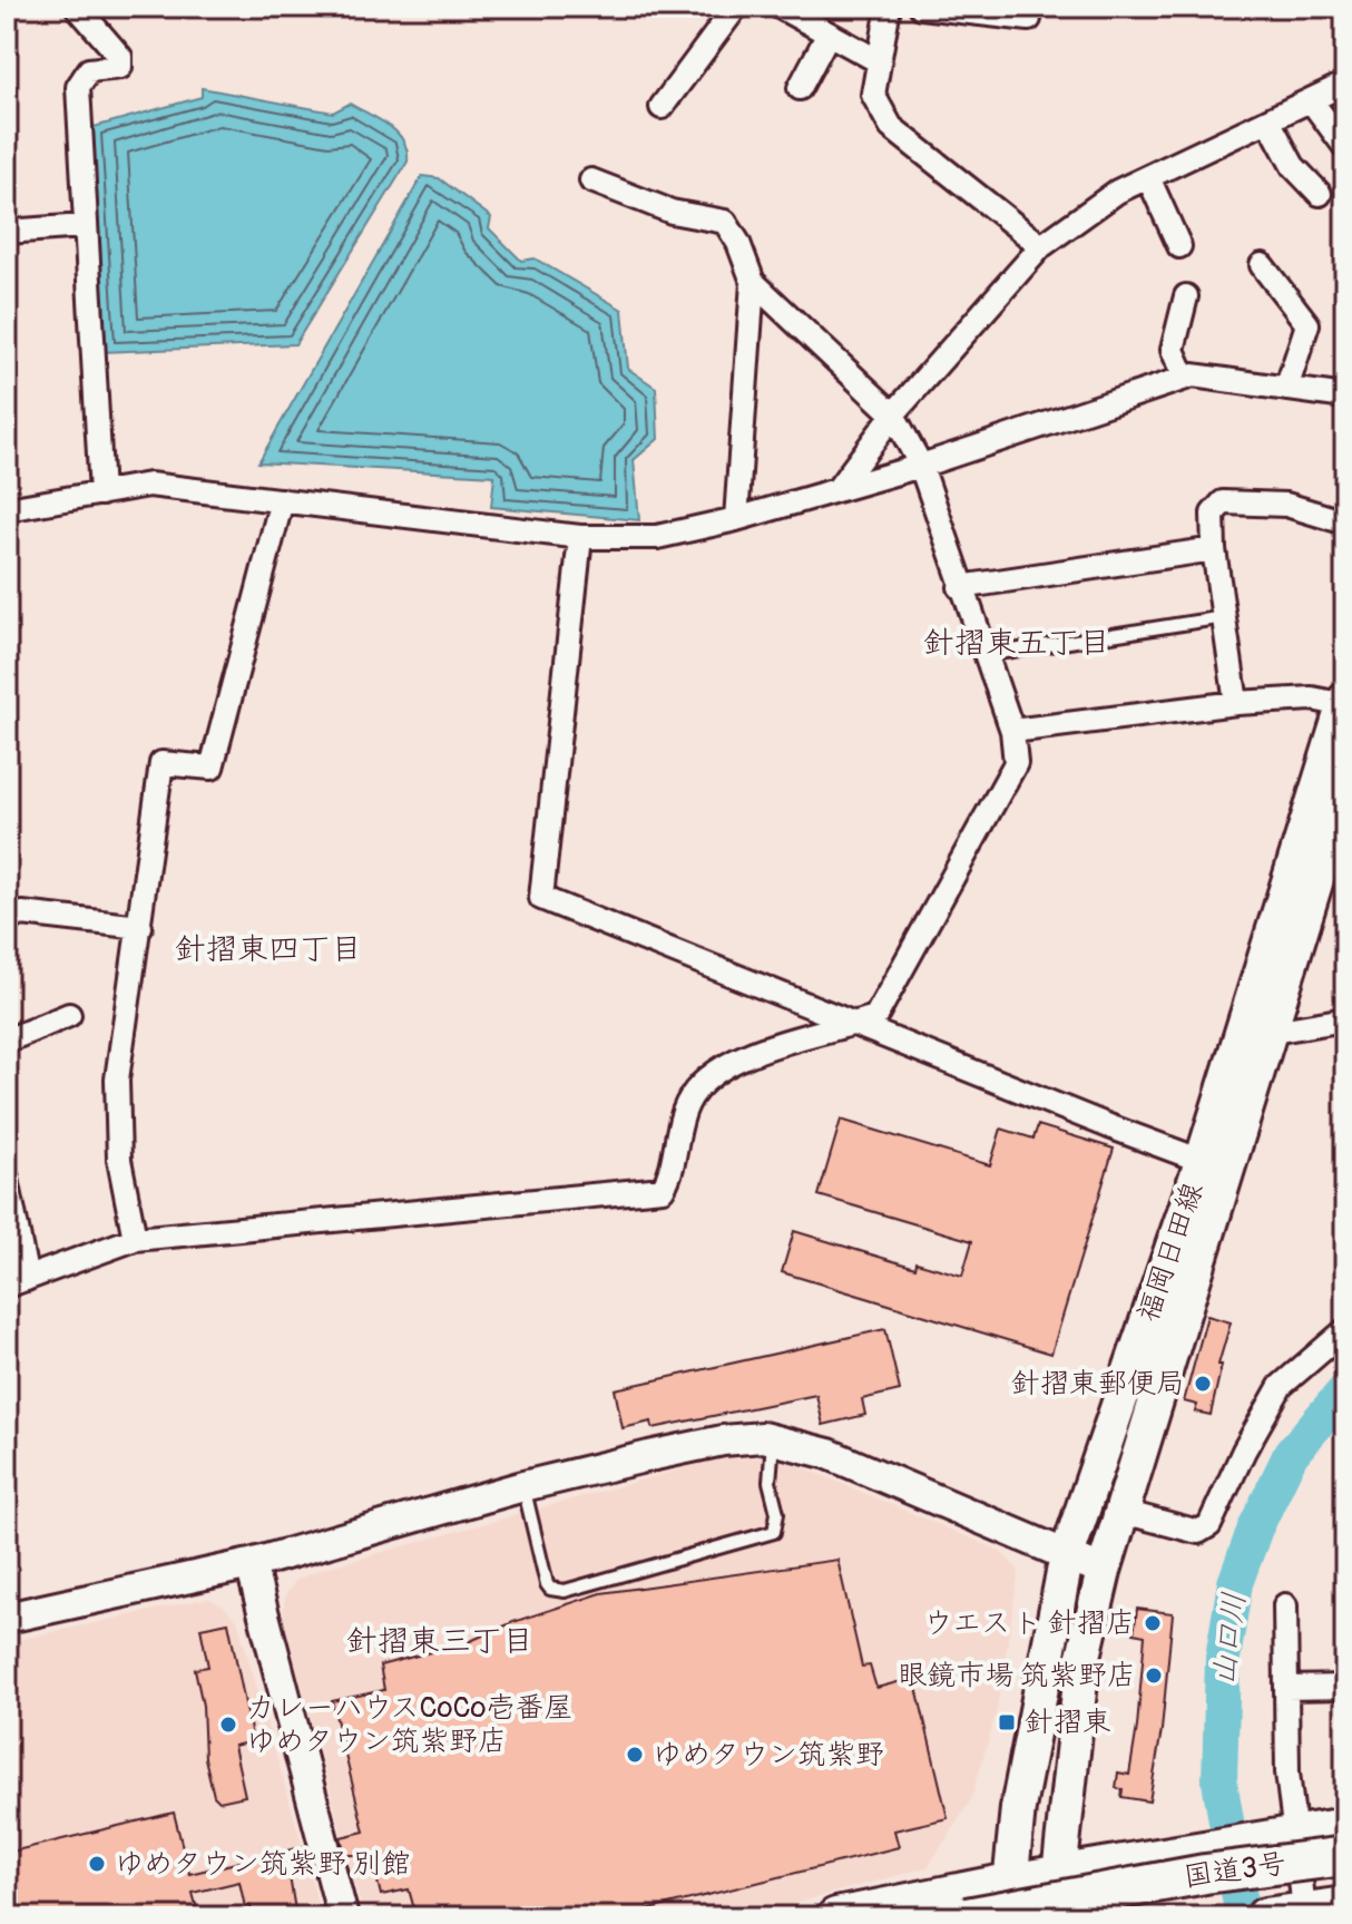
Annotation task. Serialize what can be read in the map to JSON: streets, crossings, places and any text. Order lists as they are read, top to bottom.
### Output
{
  "streets": {
    "highway": ["国道3号"],
    "main road": ["福岡日田線"]
  },
  "districts": ["針摺東五丁目", "針摺東四丁目", "針摺東三丁目"],
  "water": ["山口川"],
  "places": {
    "other": [
      "針摺東郵便局",
      "ウエスト 針摺店",
      "眼鏡市場 筑紫野店",
      "カレーハウスCoCo壱番屋 ゆめタウン筑紫野店",
      "ゆめタウン筑紫野",
      "ゆめタウン筑紫野 別館"
    ],
    "transit": ["針摺東"]
  }
}
